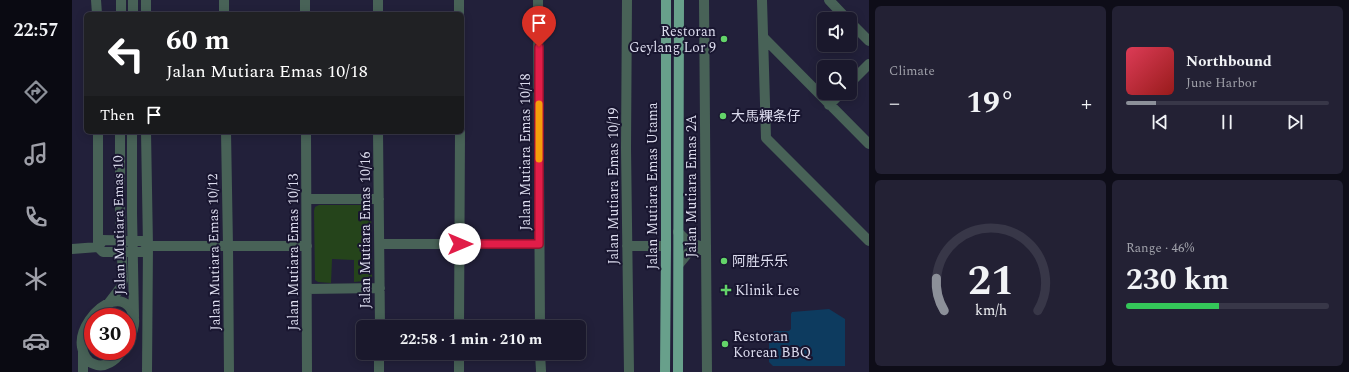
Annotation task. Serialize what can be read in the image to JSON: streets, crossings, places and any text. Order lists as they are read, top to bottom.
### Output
{
  "streets": {
    "main road": ["Jalan Mutiara Emas Utama"],
    "street": [
      "Jalan Mutiara Emas 10/18",
      "Jalan Mutiara Emas 10/19",
      "Jalan Mutiara Emas 2A",
      "Jalan Mutiara Emas 10",
      "Jalan Mutiara Emas 10/16",
      "Jalan Mutiara Emas 10/12",
      "Jalan Mutiara Emas 10/13"
    ]
  },
  "places": {
    "other": [
      "Restoran Geylang Lor 9",
      "大馬粿条仔",
      "阿胜乐乐",
      "Restoran Korean BBQ"
    ],
    "health": ["Klinik Lee"]
  },
  "page": {
    "tabs": "22:57",
    "tile": [
      "Climate",
      ["Range · 46%", "230 km"]
    ],
    "turn": ["60 m", "Jalan Mutiara Emas 10/18"],
    "song": ["Northbound", "June Harbor"],
    "heat": ["−", "19°", "+"],
    "then": "Then",
    "limit": "30",
    "trip": "22:58 · 1 min · 210 m",
    "gauge": ["21", "km/h"]
  }
}
